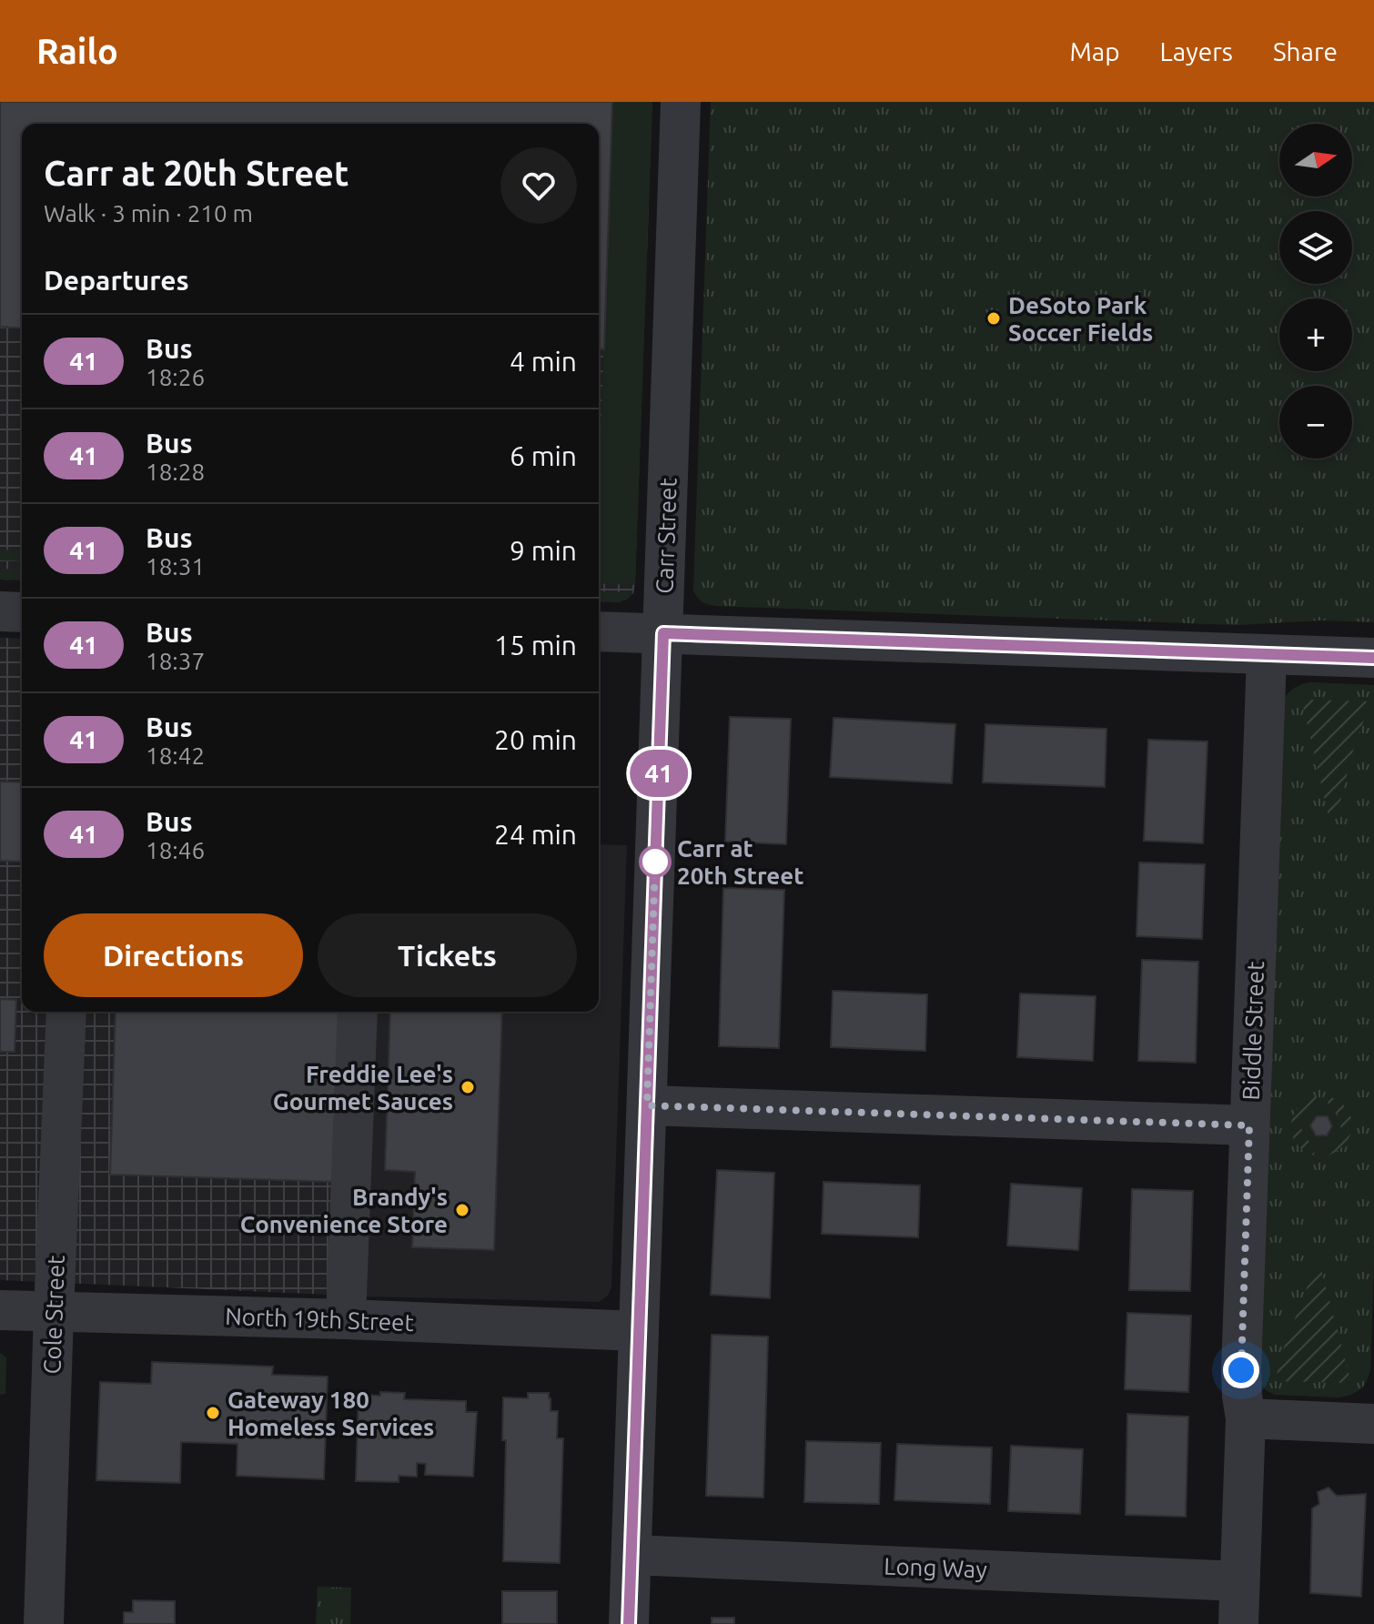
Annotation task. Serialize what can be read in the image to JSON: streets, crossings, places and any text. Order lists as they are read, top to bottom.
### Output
{
  "streets": {
    "street": [
      "Carr Street",
      "Biddle Street",
      "Cole Street",
      "North 19th Street",
      "Long Way"
    ]
  },
  "crossings": [
    ["Carr Street", "North 19th Street"],
    ["Carr Street", "Long Way"],
    ["Biddle Street", "Long Way"],
    ["Cole Street", "North 19th Street"]
  ],
  "places": [
    "DeSoto Park Soccer Fields",
    "Carr at 20th Street",
    "Freddie Lee's Gourmet Sauces",
    "Brandy's Convenience Store",
    "Gateway 180 Homeless Services"
  ],
  "lines": ["bus line 41"],
  "north": "right",
  "page": {
    "header": "Railo",
    "nav": ["Map", "Layers", "Share"],
    "on_map": "41",
    "map_buttons": ["+", "−"],
    "heading": [
      ["Carr at 20th Street", "Walk · 3 min · 210 m"],
      "Departures"
    ],
    "list": [
      {
        "mark": "41",
        "name": "Bus",
        "note": "18:26",
        "value": "4 min"
      },
      {
        "mark": "41",
        "name": "Bus",
        "note": "18:28",
        "value": "6 min"
      },
      {
        "mark": "41",
        "name": "Bus",
        "note": "18:31",
        "value": "9 min"
      },
      {
        "mark": "41",
        "name": "Bus",
        "note": "18:37",
        "value": "15 min"
      },
      {
        "mark": "41",
        "name": "Bus",
        "note": "18:42",
        "value": "20 min"
      },
      {
        "mark": "41",
        "name": "Bus",
        "note": "18:46",
        "value": "24 min"
      }
    ],
    "buttons": ["Directions", "Tickets"]
  }
}
